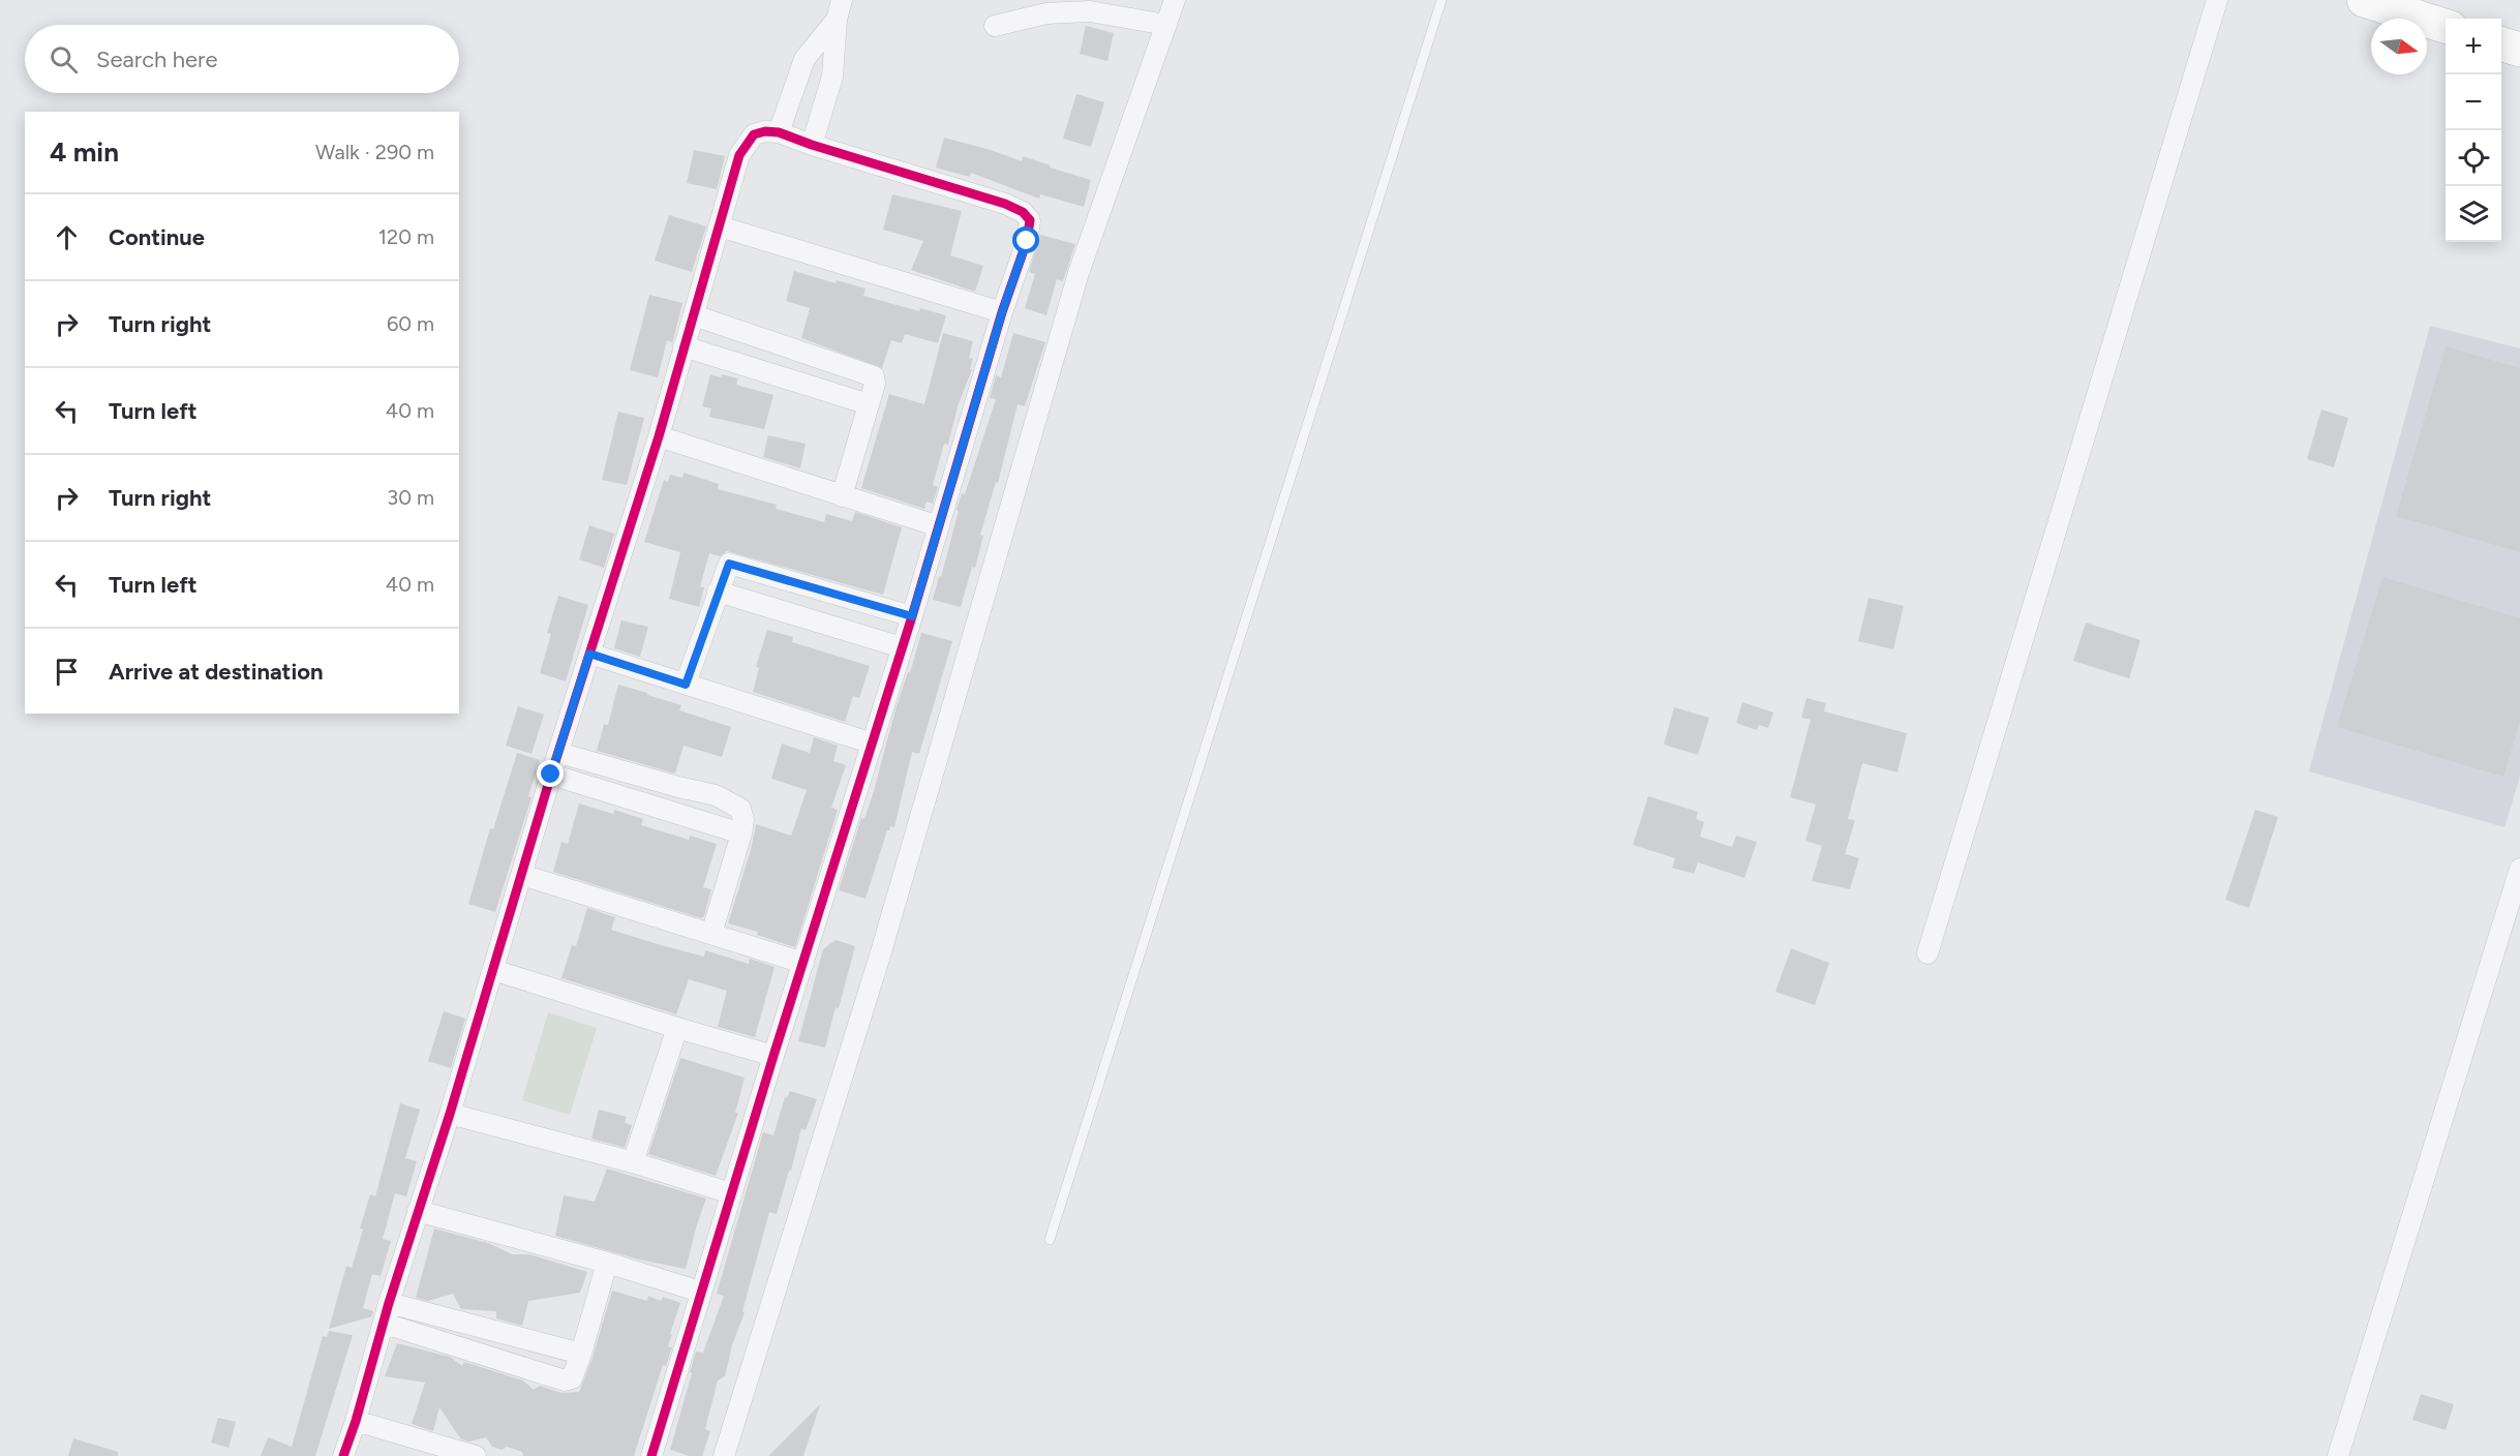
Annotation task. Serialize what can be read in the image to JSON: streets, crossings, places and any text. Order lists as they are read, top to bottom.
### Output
{
  "north": "right",
  "page": {
    "map_buttons": ["+", "−"],
    "search": "Search here",
    "heading": ["4 min", "Walk · 290 m"],
    "list": [
      ["Continue", "120 m"],
      ["Turn right", "60 m"],
      ["Turn left", "40 m"],
      ["Turn right", "30 m"],
      ["Turn left", "40 m"],
      "Arrive at destination"
    ]
  }
}
